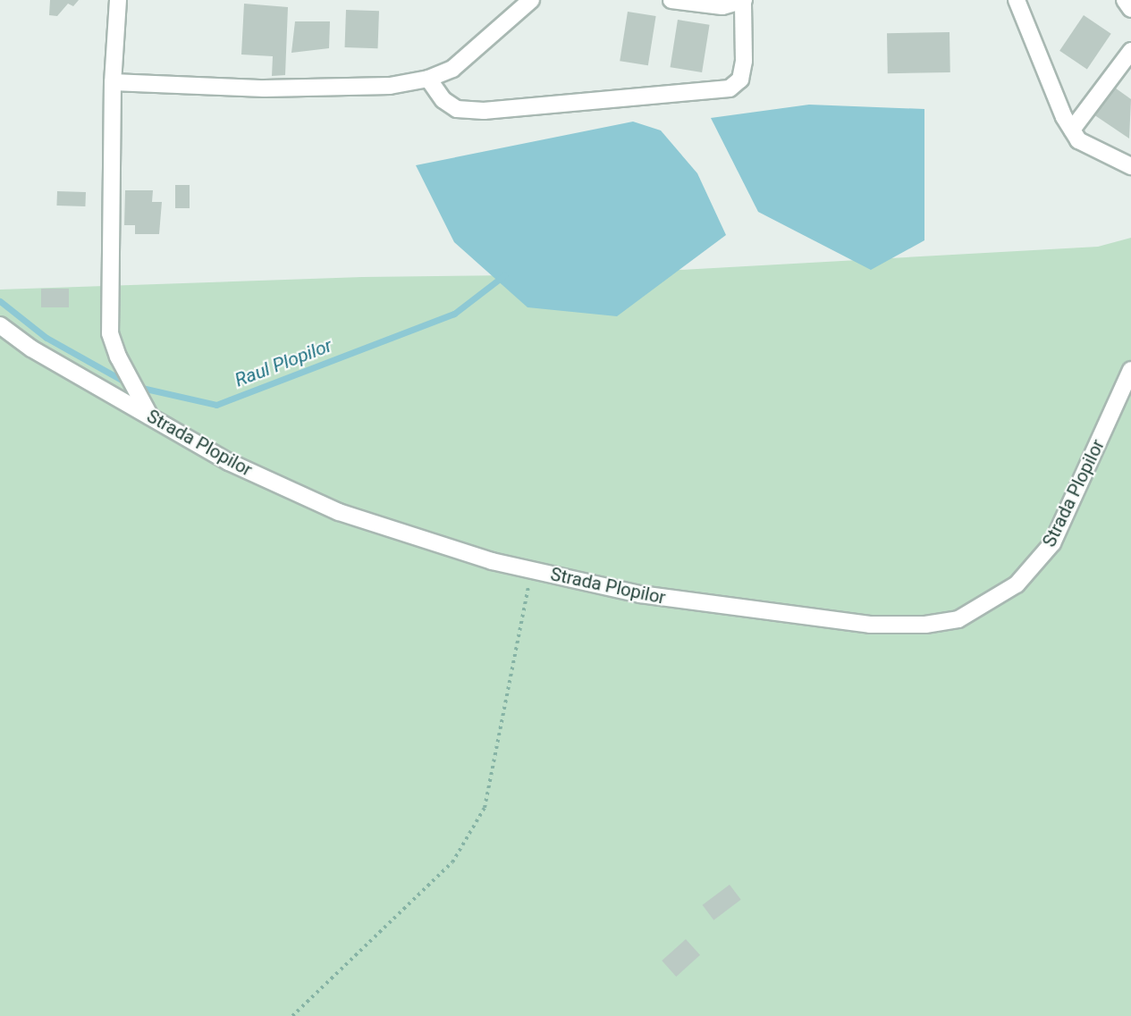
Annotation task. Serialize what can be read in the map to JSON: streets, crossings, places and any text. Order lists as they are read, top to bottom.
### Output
{
  "streets": {
    "street": ["Strada Plopilor"]
  },
  "water": ["Raul Plopilor"]
}
